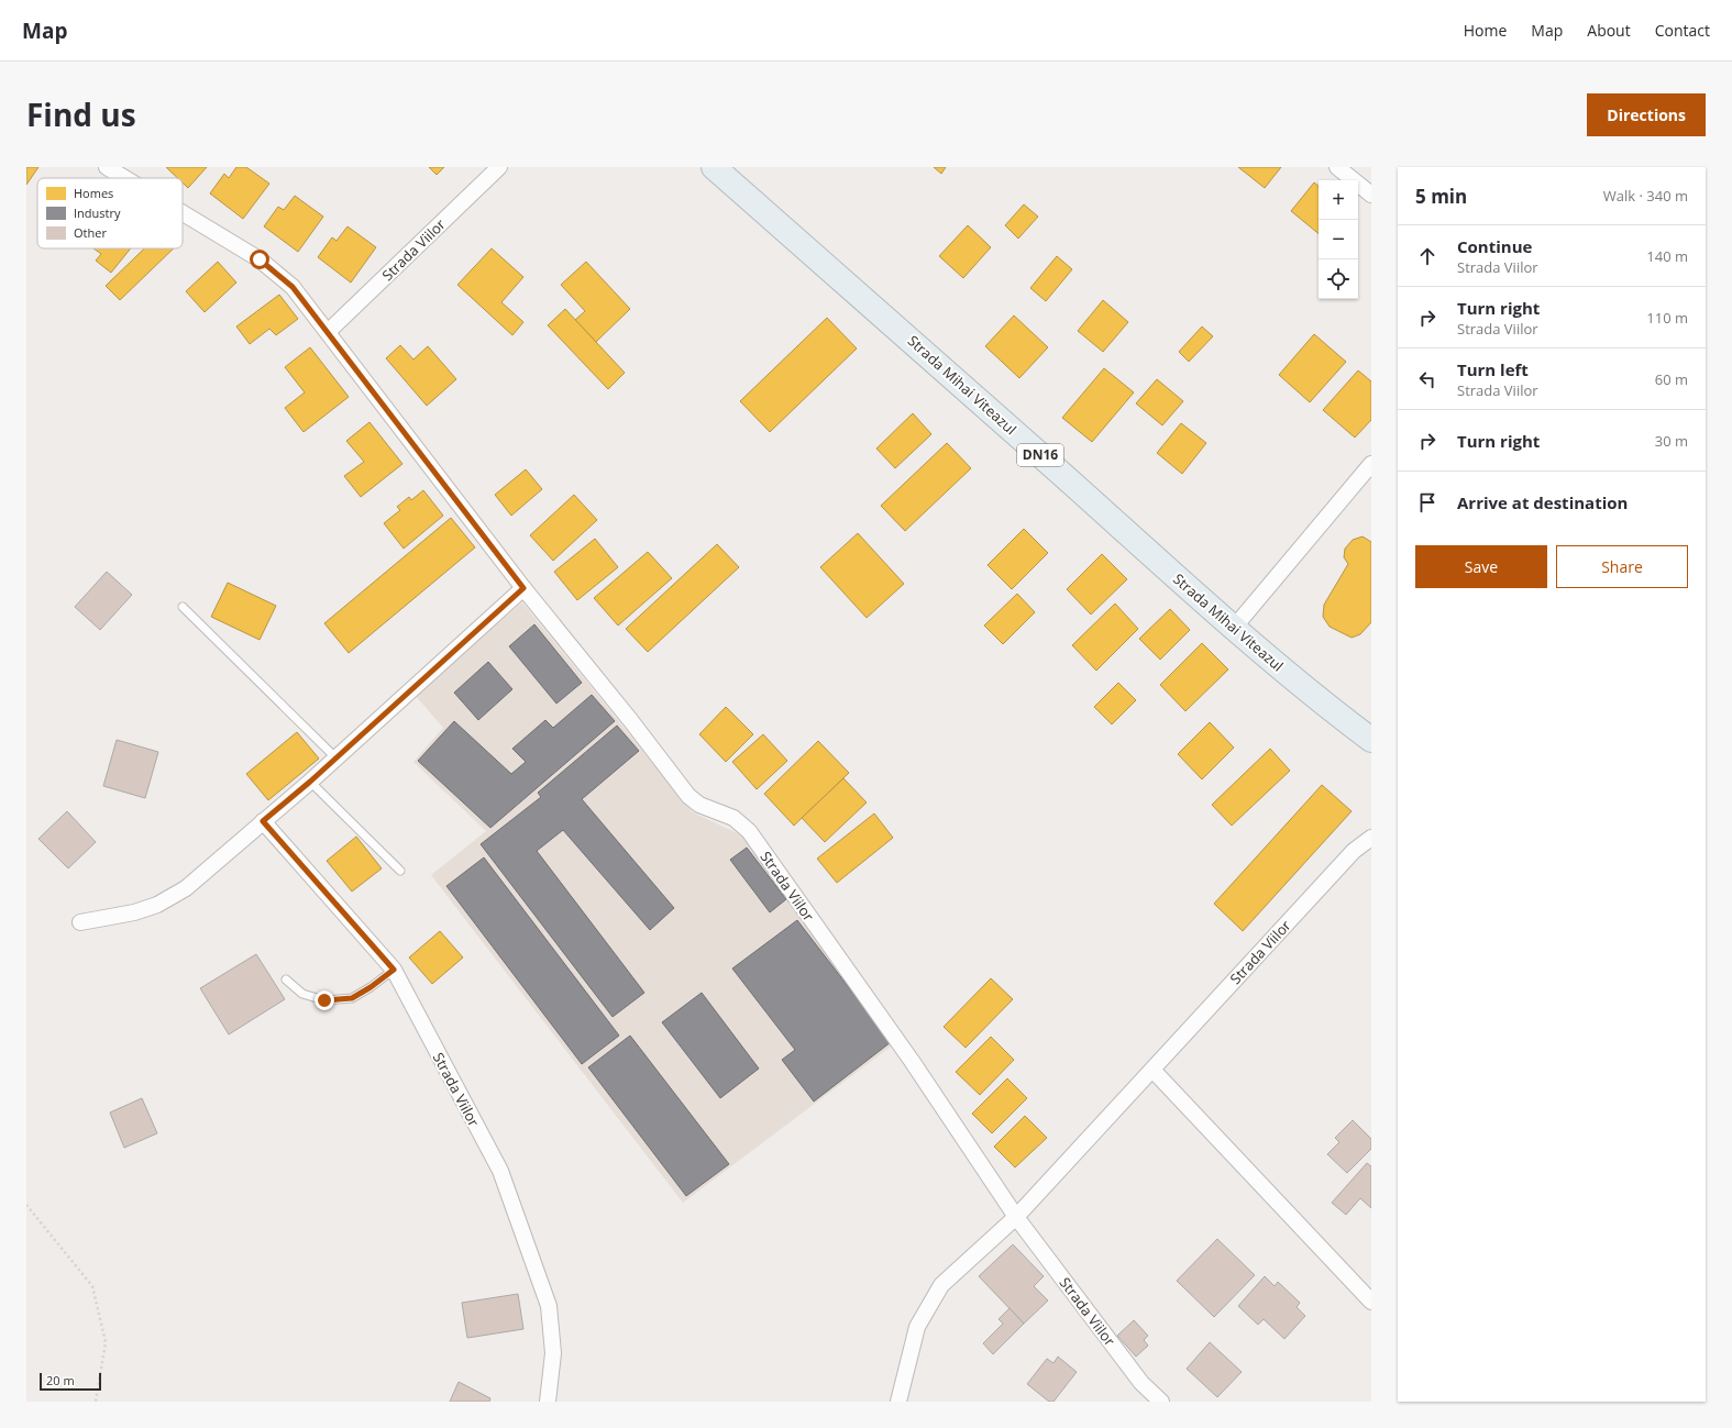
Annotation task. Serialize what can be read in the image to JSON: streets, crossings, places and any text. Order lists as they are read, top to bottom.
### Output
{
  "streets": {
    "highway": ["Strada Mihai Viteazul", "DN16"],
    "street": ["Strada Viilor"]
  },
  "legend": ["Homes", "Industry", "Other"],
  "scale_bar": "20 m",
  "page": {
    "header": "Map",
    "nav": [
      "Home",
      "Map",
      "About",
      "Contact"
    ],
    "title": "Find us",
    "buttons": [
      "Directions",
      ["Save", "Share"]
    ],
    "heading": ["5 min", "Walk · 340 m"],
    "map_buttons": ["+", "−"],
    "list": [
      ["Continue", "Strada Viilor", "140 m"],
      ["Turn right", "Strada Viilor", "110 m"],
      ["Turn left", "Strada Viilor", "60 m"],
      ["Turn right", "30 m"],
      "Arrive at destination"
    ],
    "scale": "20 m"
  }
}
